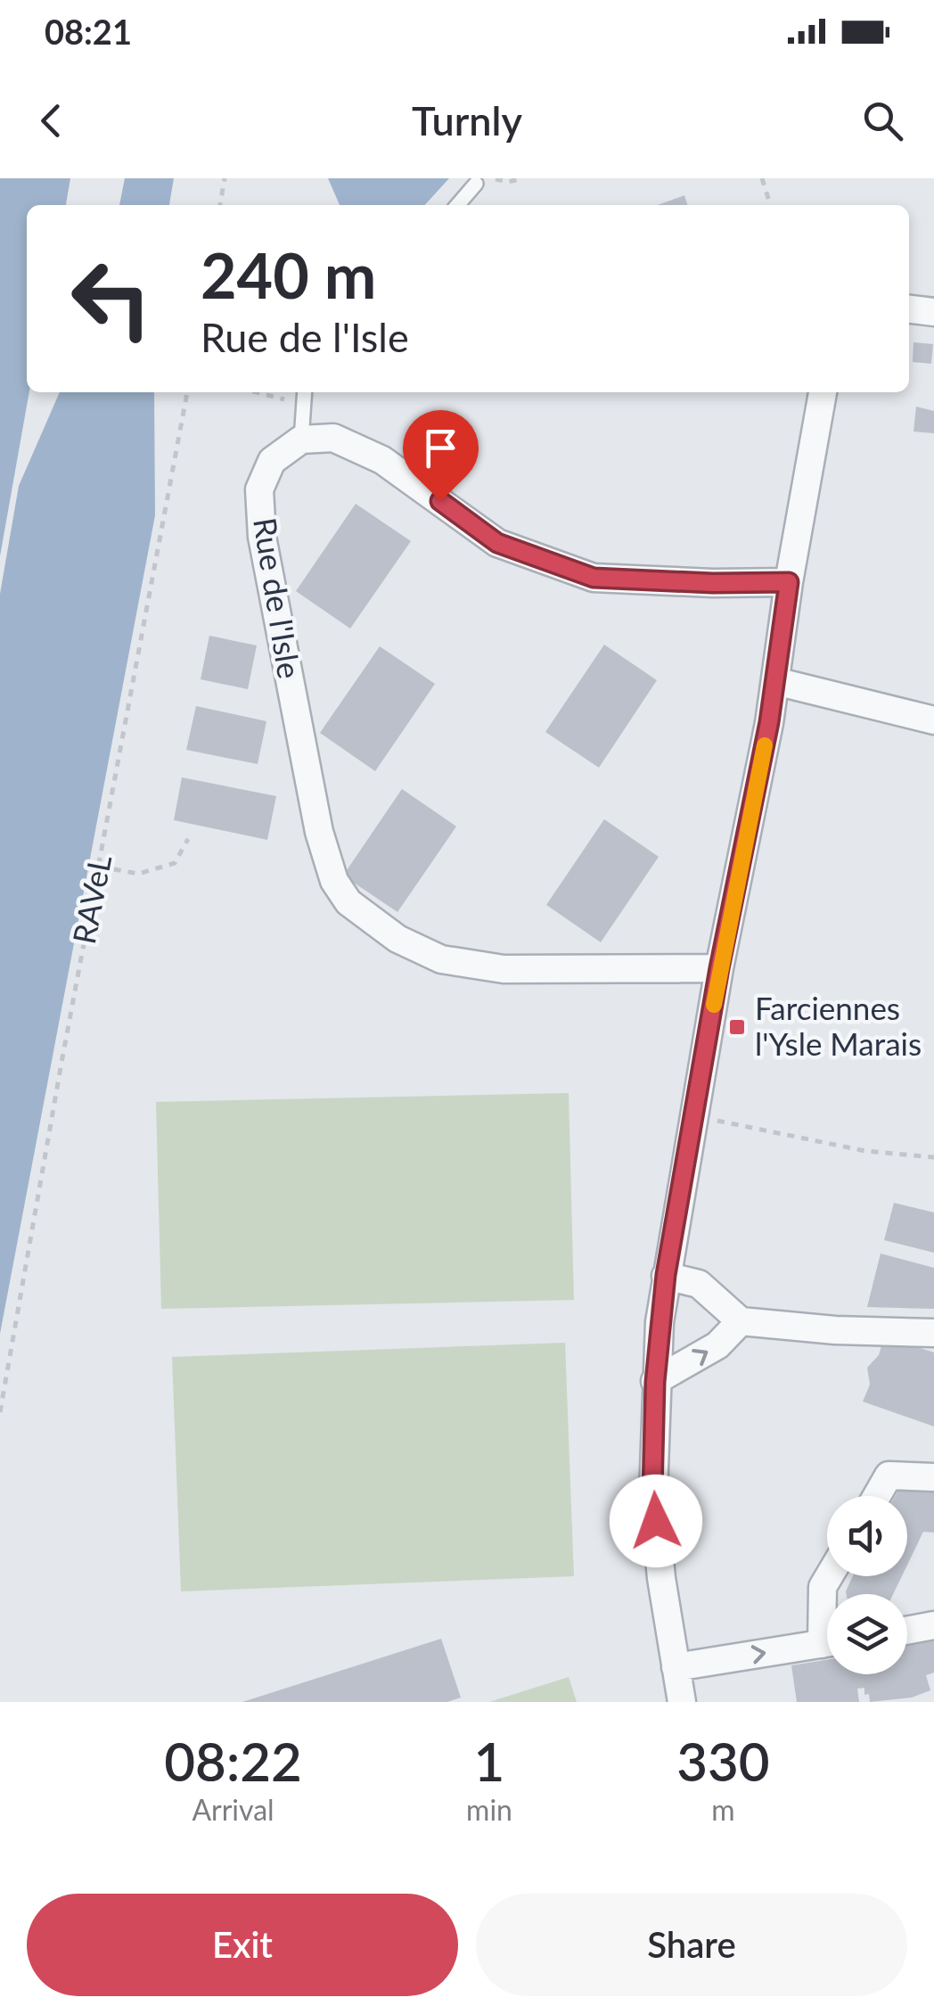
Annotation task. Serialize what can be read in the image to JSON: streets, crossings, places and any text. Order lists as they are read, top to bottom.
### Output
{
  "streets": {
    "street": ["Rue de l'Isle"],
    "path": ["RAVeL"]
  },
  "places": {
    "transit": ["Farciennes l'Ysle Marais"]
  },
  "page": {
    "status": "08:21",
    "header": "Turnly",
    "turn": ["240 m", "Rue de l'Isle"],
    "eta": [
      "08:22",
      "Arrival",
      "1",
      "min",
      "330",
      "m"
    ],
    "buttons": ["Exit", "Share"]
  }
}
